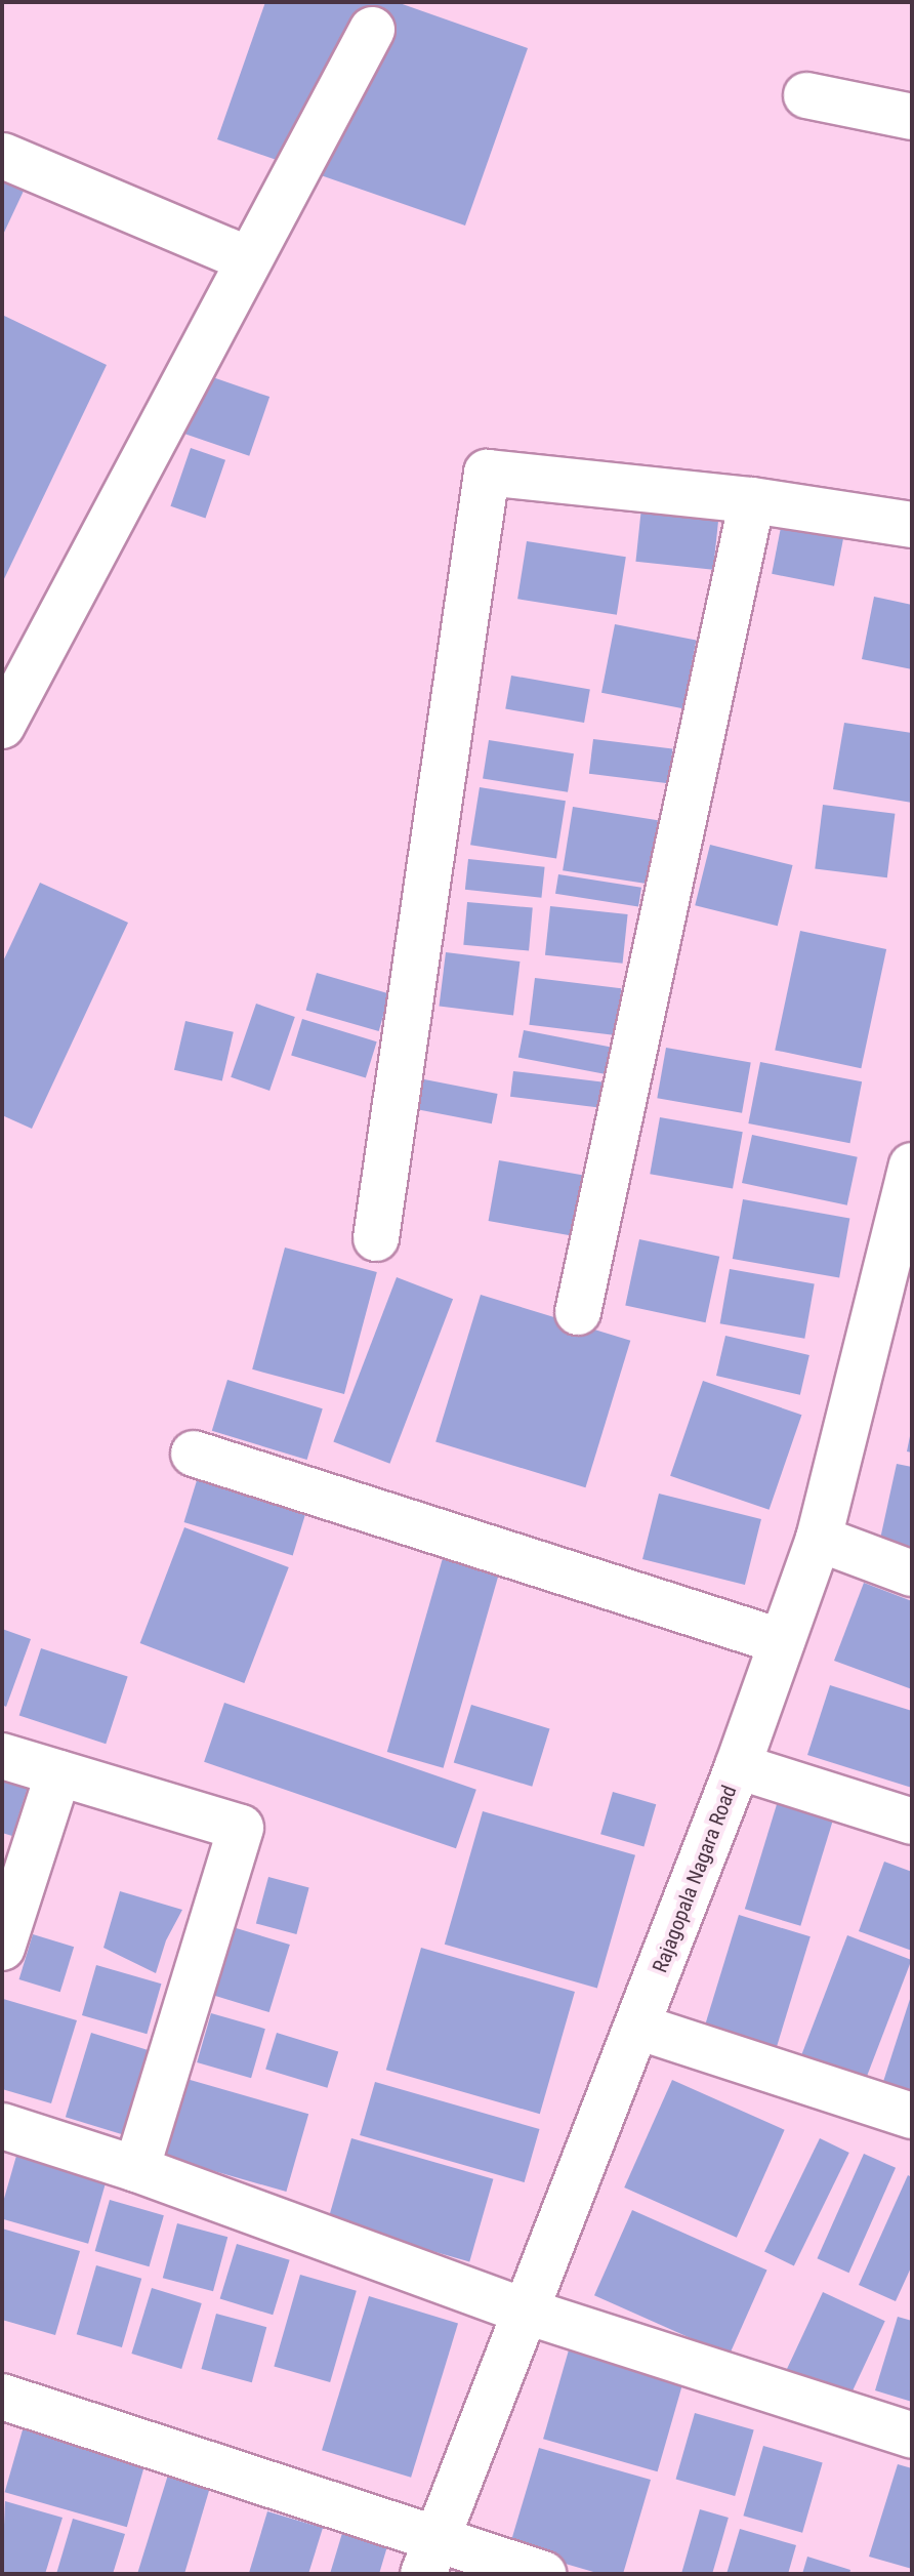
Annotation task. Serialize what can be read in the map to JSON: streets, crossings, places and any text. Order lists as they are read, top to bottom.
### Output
{
  "streets": {
    "street": ["Rajagopala Nagara Road"]
  }
}
